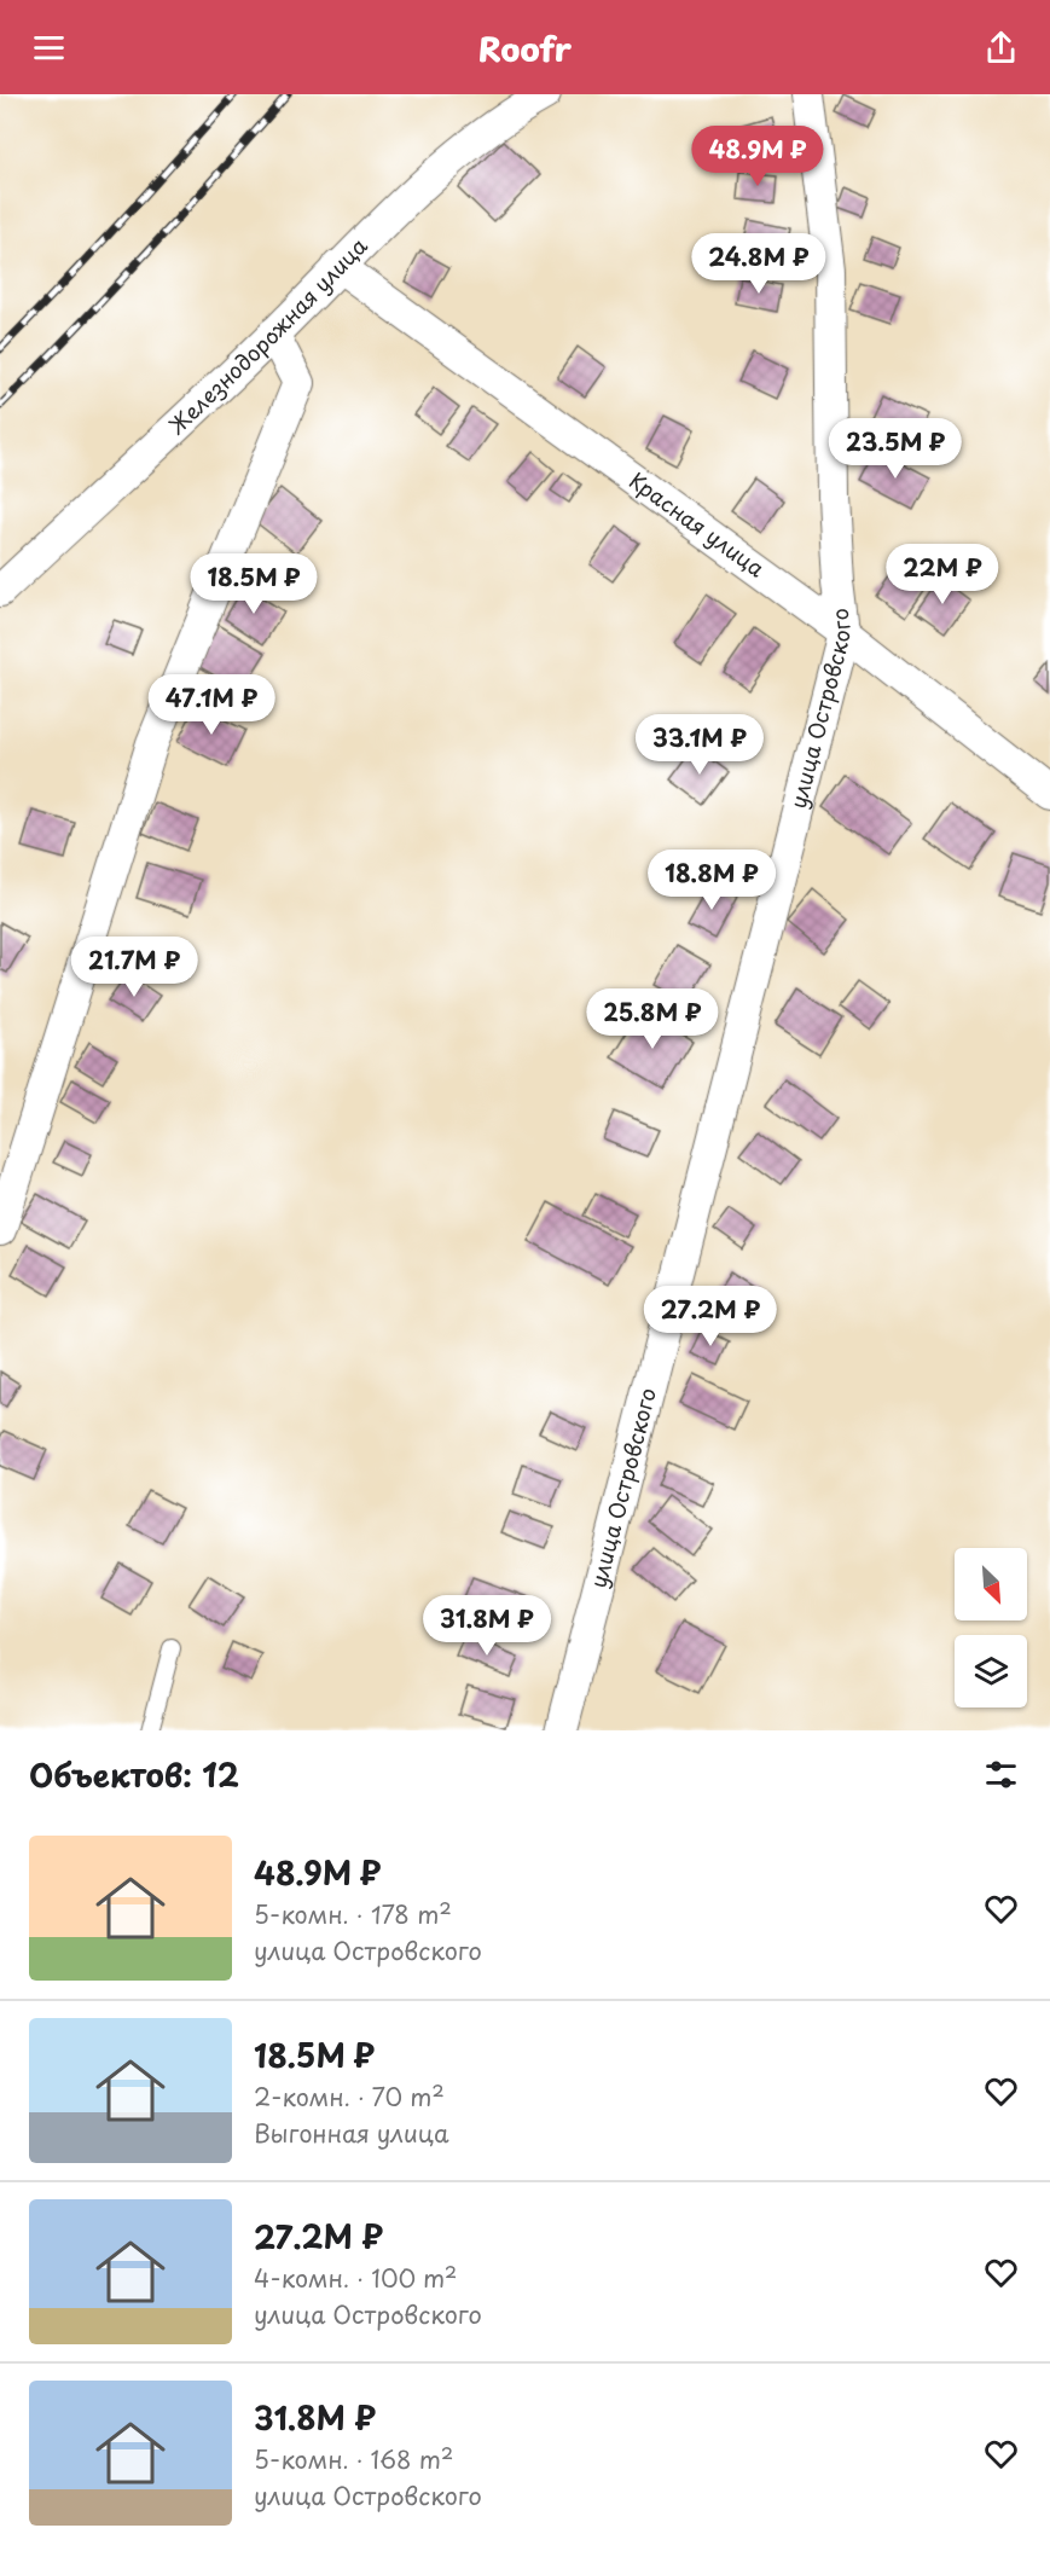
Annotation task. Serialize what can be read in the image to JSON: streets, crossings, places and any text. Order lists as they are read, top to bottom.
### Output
{
  "streets": {
    "street": ["Железнодорожная улица", "Красная улица", "улица Островского"]
  },
  "crossings": [
    ["Железнодорожная улица", "Красная улица"],
    ["Красная улица", "улица Островского"]
  ],
  "north": "bottom right",
  "page": {
    "header": "Roofr",
    "price": [
      "48.9M ₽",
      "24.8M ₽",
      "23.5M ₽",
      "22M ₽",
      "18.5M ₽",
      "47.1M ₽",
      "33.1M ₽",
      "18.8M ₽",
      "21.7M ₽",
      "25.8M ₽",
      "27.2M ₽",
      "31.8M ₽"
    ],
    "heading": "Объектов: 12",
    "list": [
      {
        "name": "48.9M ₽",
        "note": "5-комн. · 178 m² · улица Островского"
      },
      {
        "name": "18.5M ₽",
        "note": "2-комн. · 70 m² · Выгонная улица"
      },
      {
        "name": "27.2M ₽",
        "note": "4-комн. · 100 m² · улица Островского"
      },
      {
        "name": "31.8M ₽",
        "note": "5-комн. · 168 m² · улица Островского"
      }
    ]
  }
}
